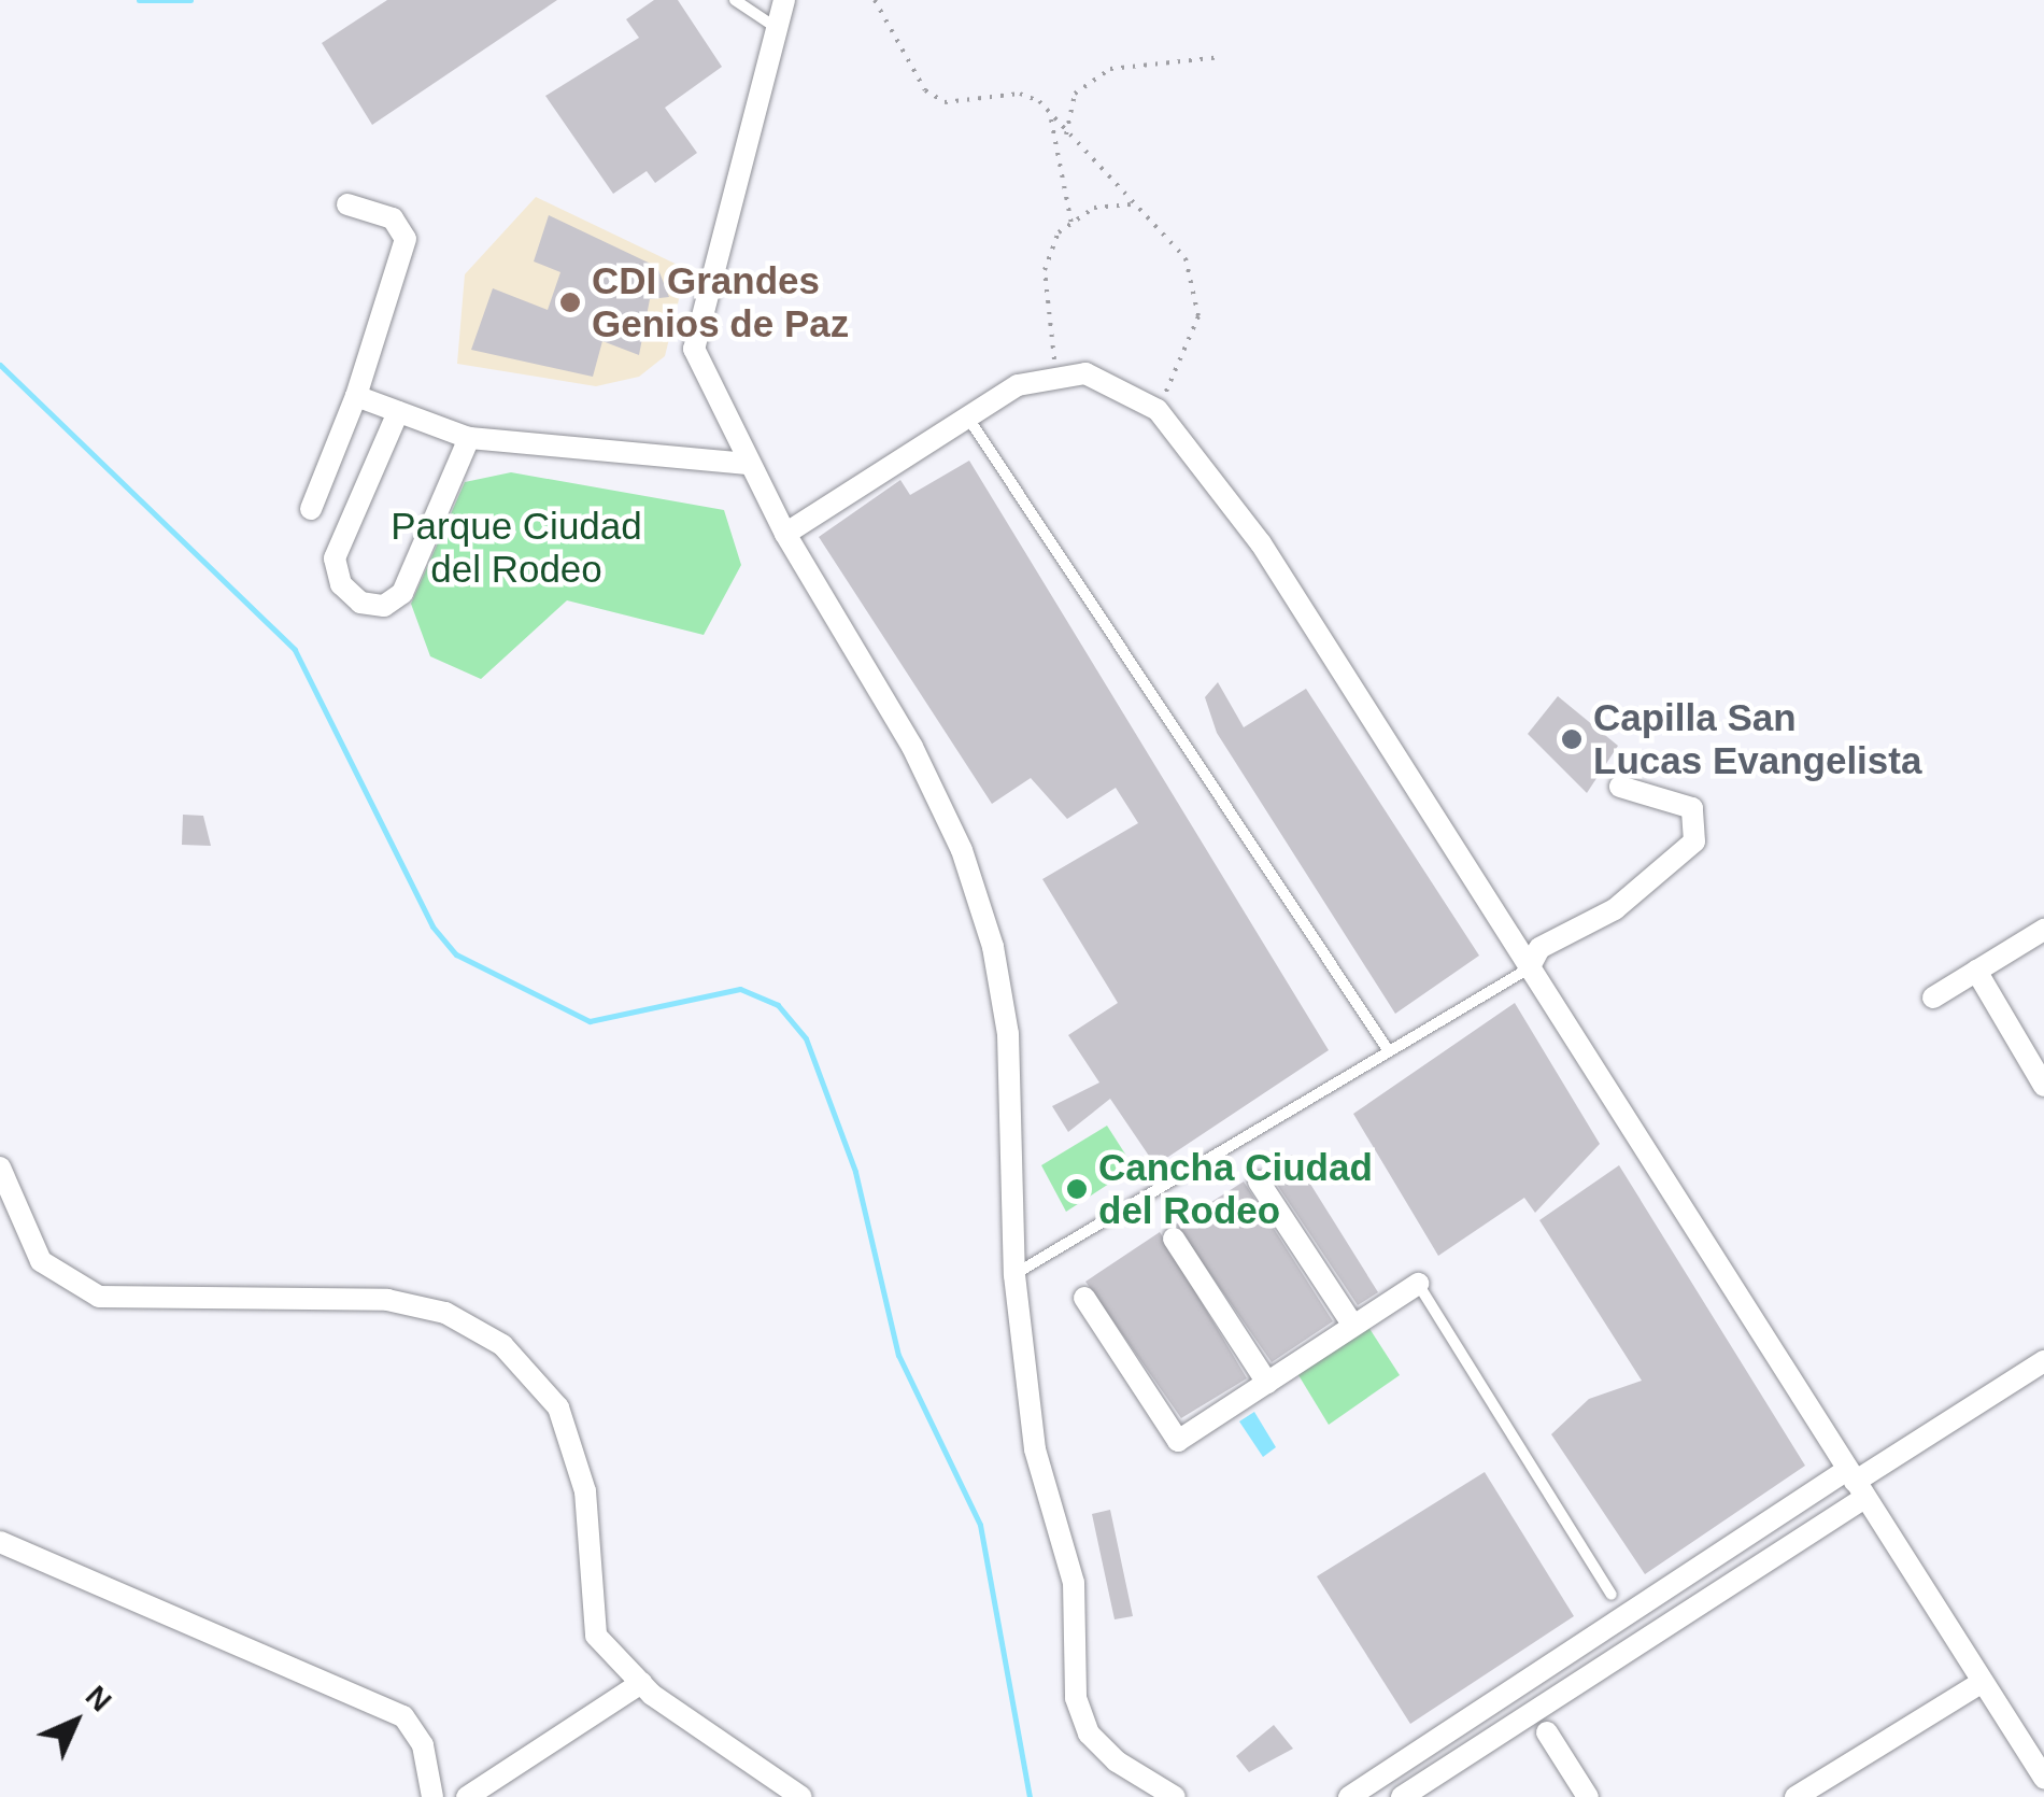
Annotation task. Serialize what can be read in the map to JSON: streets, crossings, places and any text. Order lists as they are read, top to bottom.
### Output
{
  "parks": ["Parque Ciudad del Rodeo"],
  "places": ["CDI Grandes Genios de Paz", "Capilla San Lucas Evangelista", "Cancha Ciudad del Rodeo"],
  "north": "top right"
}
